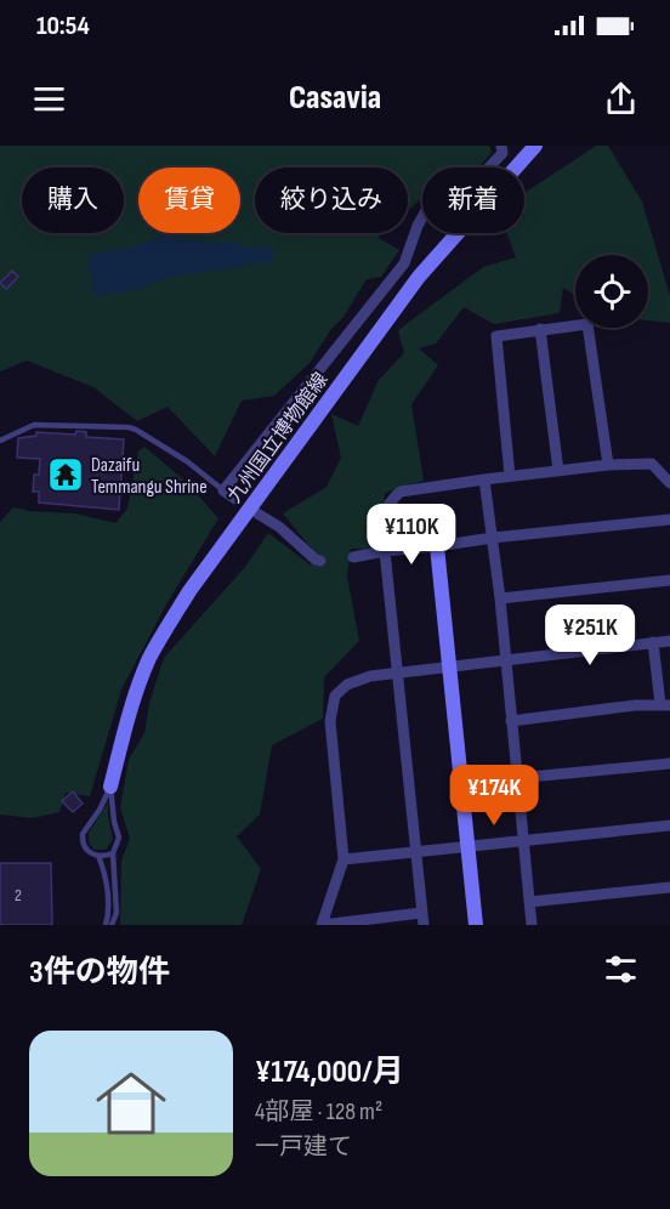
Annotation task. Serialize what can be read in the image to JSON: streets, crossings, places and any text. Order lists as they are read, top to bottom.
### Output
{
  "streets": {
    "main road": ["九州国立博物館線"]
  },
  "places": {
    "temple": ["Dazaifu Temmangu Shrine"]
  },
  "house_numbers": ["2"],
  "page": {
    "status": "10:54",
    "header": "Casavia",
    "chip": [
      "購入",
      "賃貸",
      "絞り込み",
      "新着"
    ],
    "price": ["¥110K", "¥251K", "¥174K"],
    "heading": "3件の物件",
    "list": [
      {
        "name": "¥174,000/月",
        "note": "4部屋 · 128 m² · 一戸建て"
      }
    ]
  }
}
